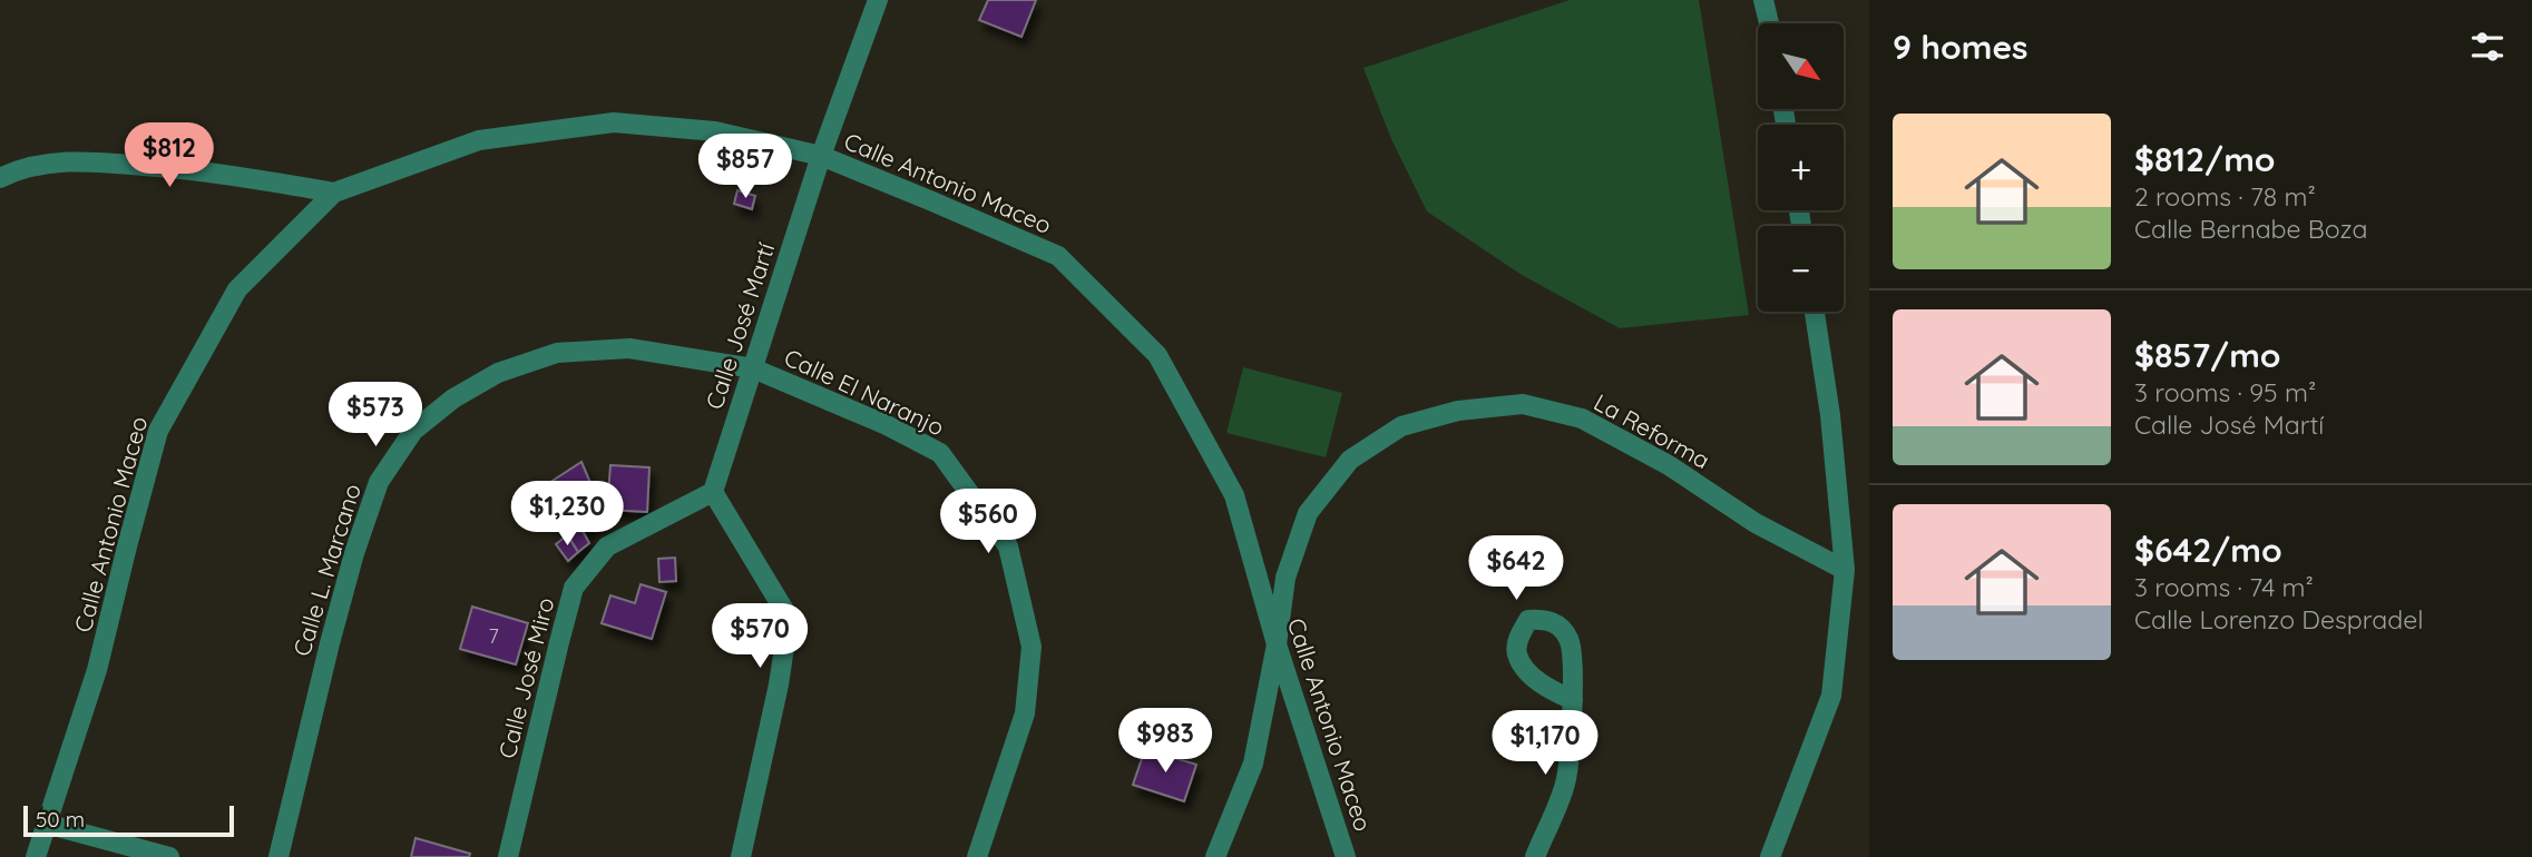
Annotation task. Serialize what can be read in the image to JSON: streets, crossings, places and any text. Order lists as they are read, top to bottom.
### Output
{
  "streets": {
    "street": [
      "Calle Antonio Maceo",
      "Calle José Martí",
      "Calle El Naranjo",
      "La Reforma",
      "Calle L. Marcano",
      "Calle José Miro"
    ]
  },
  "crossings": [
    ["Calle Antonio Maceo", "Calle José Martí"],
    ["Calle Antonio Maceo", "La Reforma"],
    ["Calle José Martí", "Calle El Naranjo"],
    ["Calle José Martí", "Calle L. Marcano"],
    ["Calle José Martí", "Calle José Miro"],
    ["Calle El Naranjo", "Calle L. Marcano"]
  ],
  "house_numbers": ["7"],
  "scale_bar": "50 m",
  "north": "bottom right",
  "page": {
    "heading": "9 homes",
    "map_buttons": ["+", "−"],
    "list": [
      {
        "name": "$812/mo",
        "note": "2 rooms · 78 m² · Calle Bernabe Boza"
      },
      {
        "name": "$857/mo",
        "note": "3 rooms · 95 m² · Calle José Martí"
      },
      {
        "name": "$642/mo",
        "note": "3 rooms · 74 m² · Calle Lorenzo Despradel"
      }
    ],
    "price": [
      "$812",
      "$857",
      "$573",
      "$1,230",
      "$560",
      "$642",
      "$570",
      "$983",
      "$1,170"
    ],
    "scale": "50 m"
  }
}
